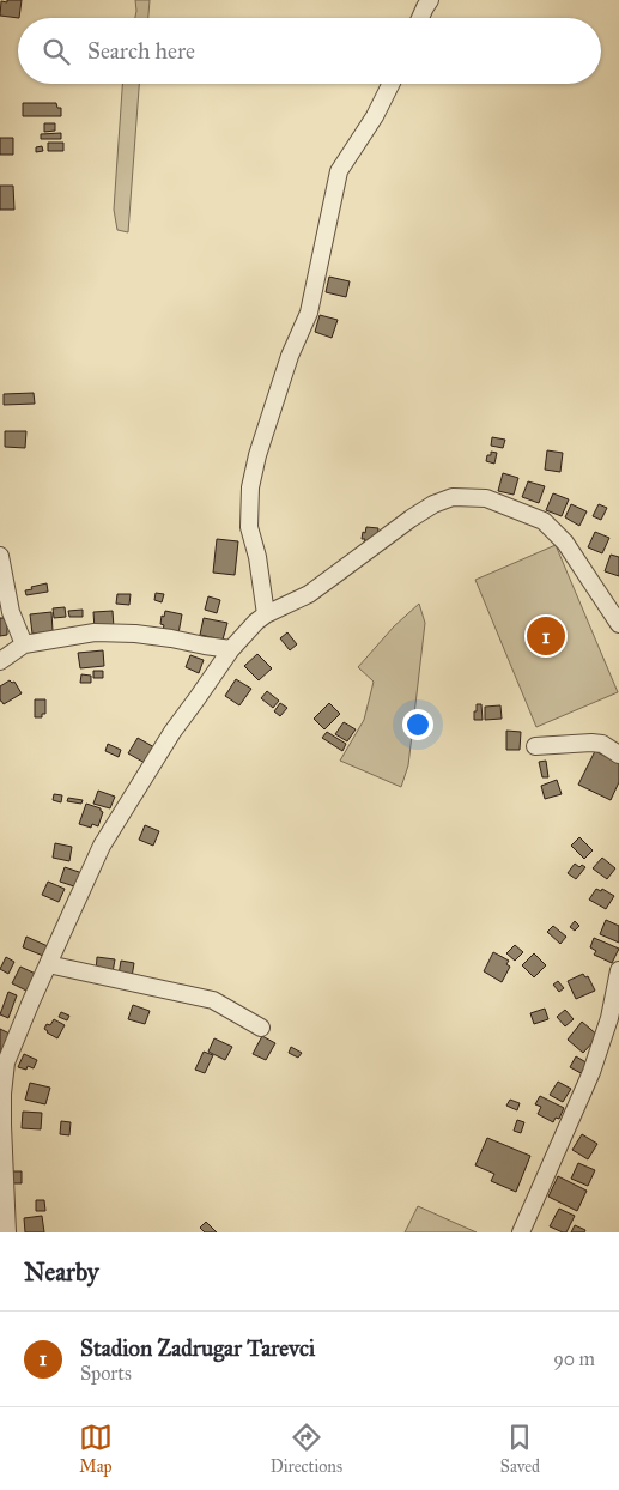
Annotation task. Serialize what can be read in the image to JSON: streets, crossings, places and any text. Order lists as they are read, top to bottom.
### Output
{
  "page": {
    "search": "Search here",
    "pins": "1",
    "heading": "Nearby",
    "list": [
      {
        "mark": "1",
        "name": "Stadion Zadrugar Tarevci",
        "note": "Sports",
        "value": "90 m"
      }
    ],
    "nav": ["Map", "Directions", "Saved"]
  }
}
